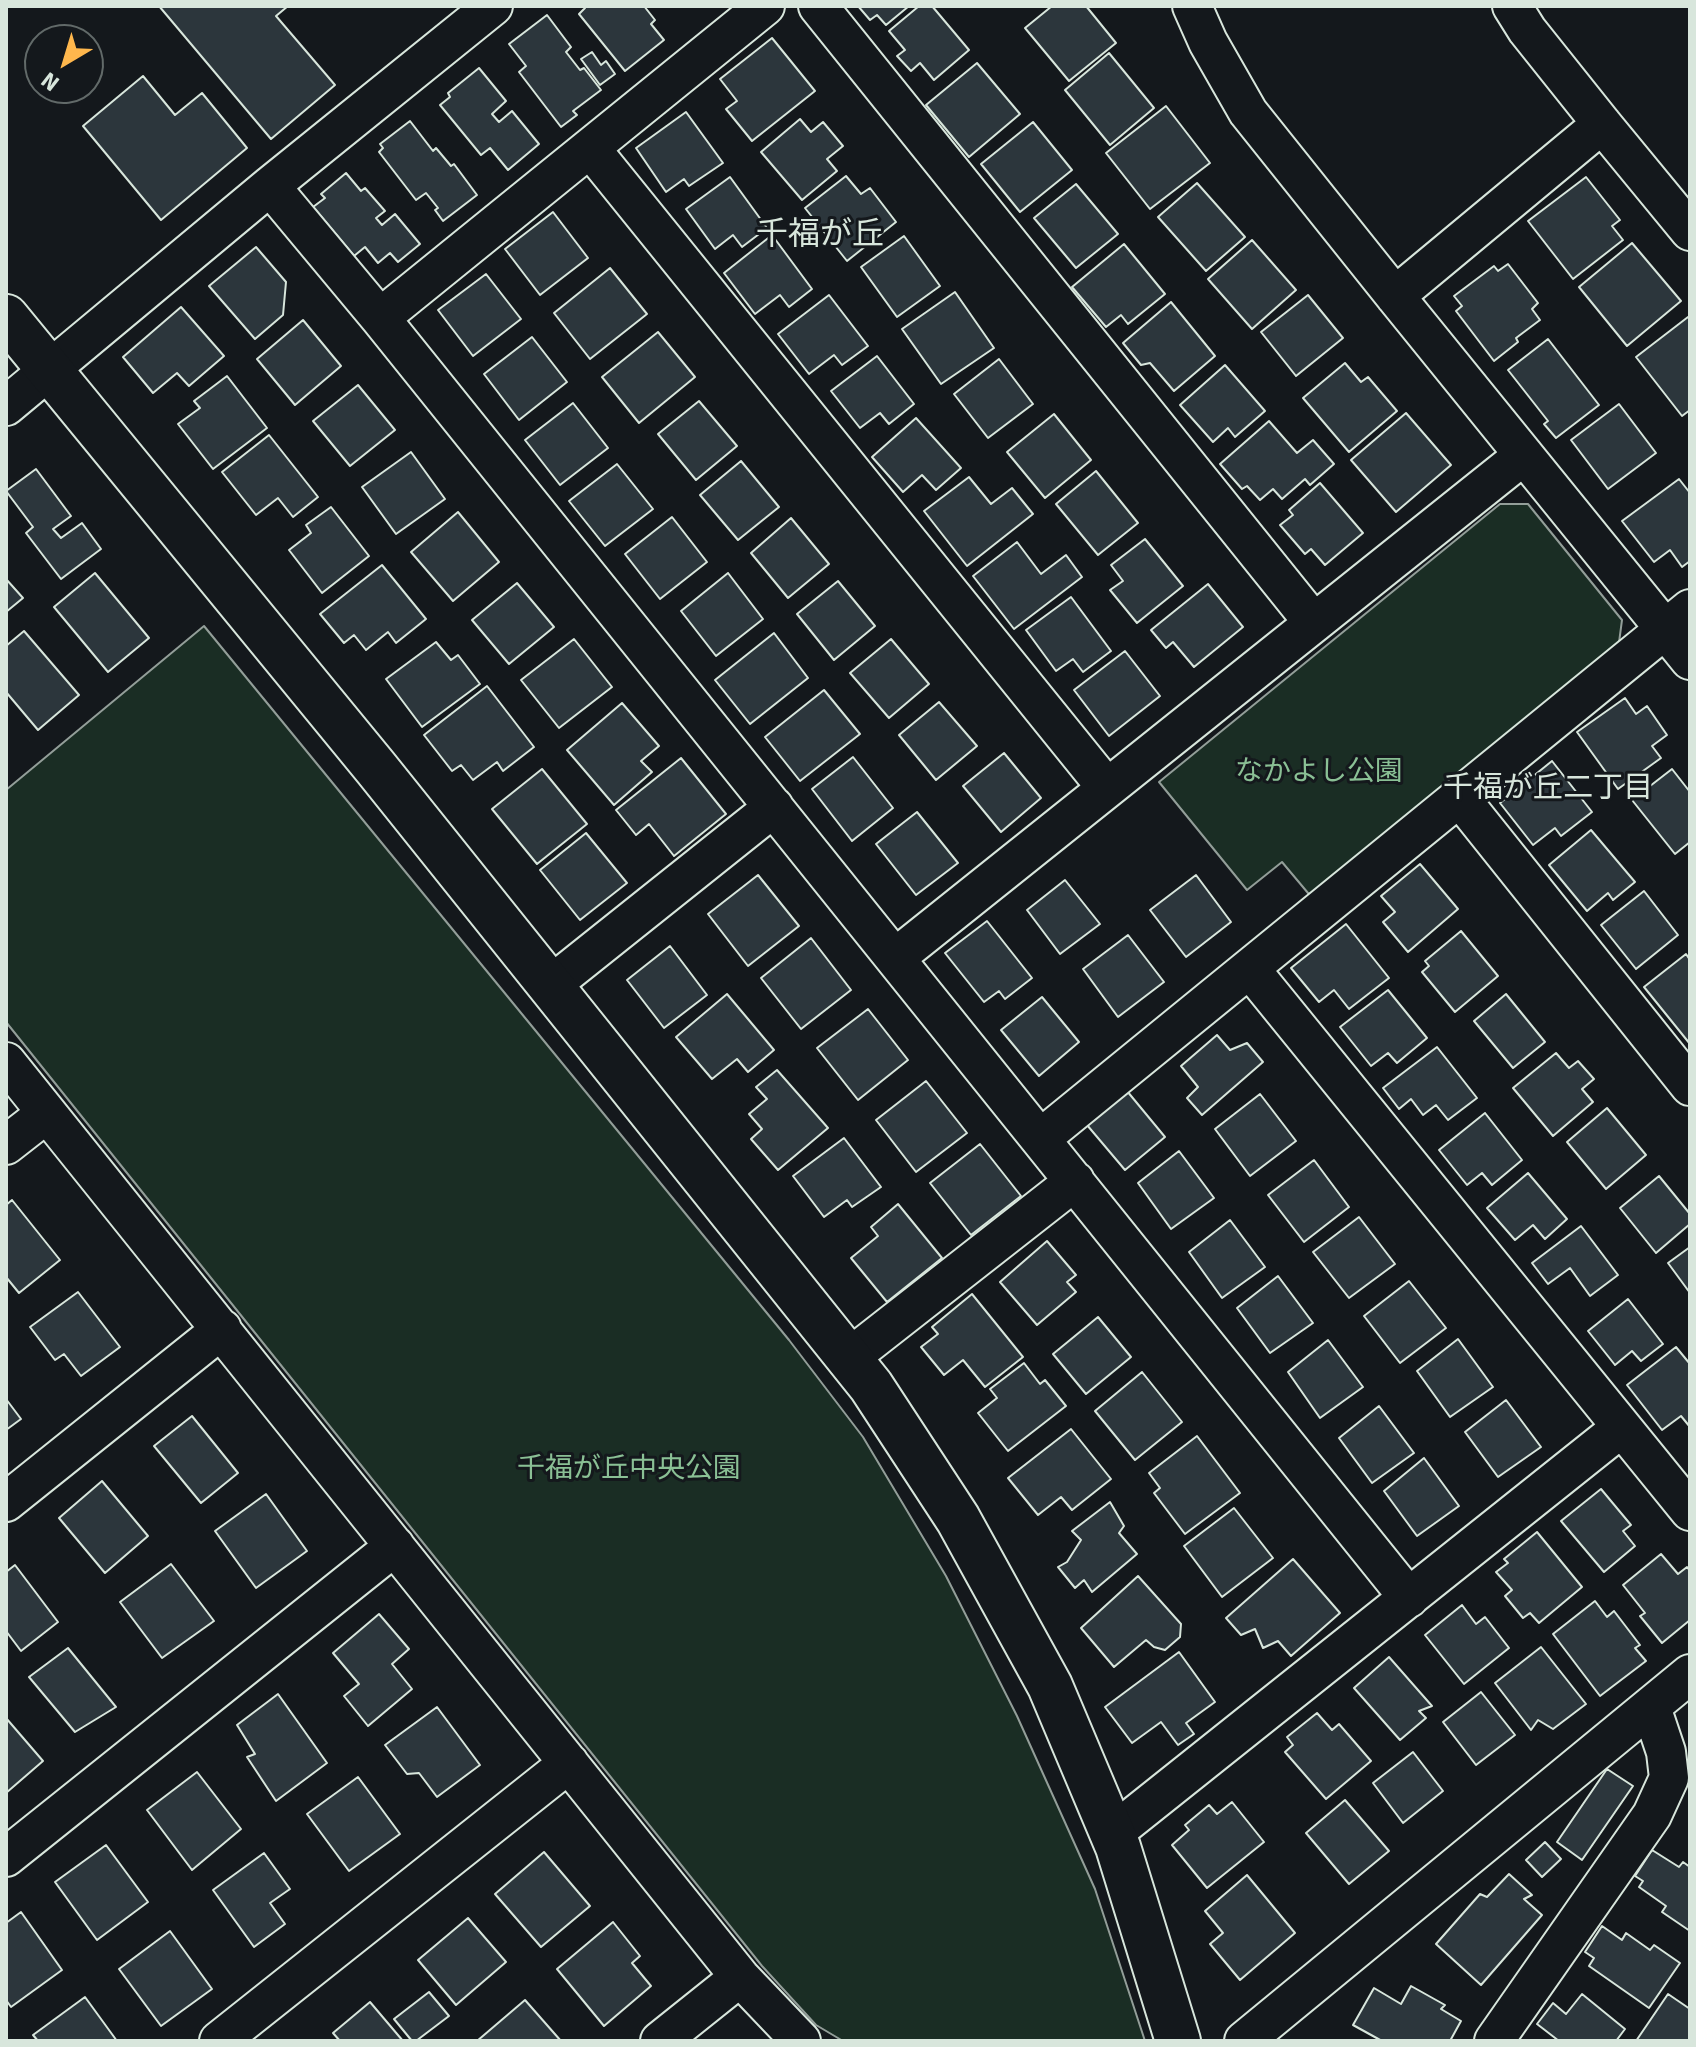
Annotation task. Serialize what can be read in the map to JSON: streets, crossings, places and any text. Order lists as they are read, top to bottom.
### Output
{
  "districts": ["千福が丘", "千福が丘二丁目"],
  "parks": ["なかよし公園", "千福が丘中央公園"],
  "north": "bottom left"
}
